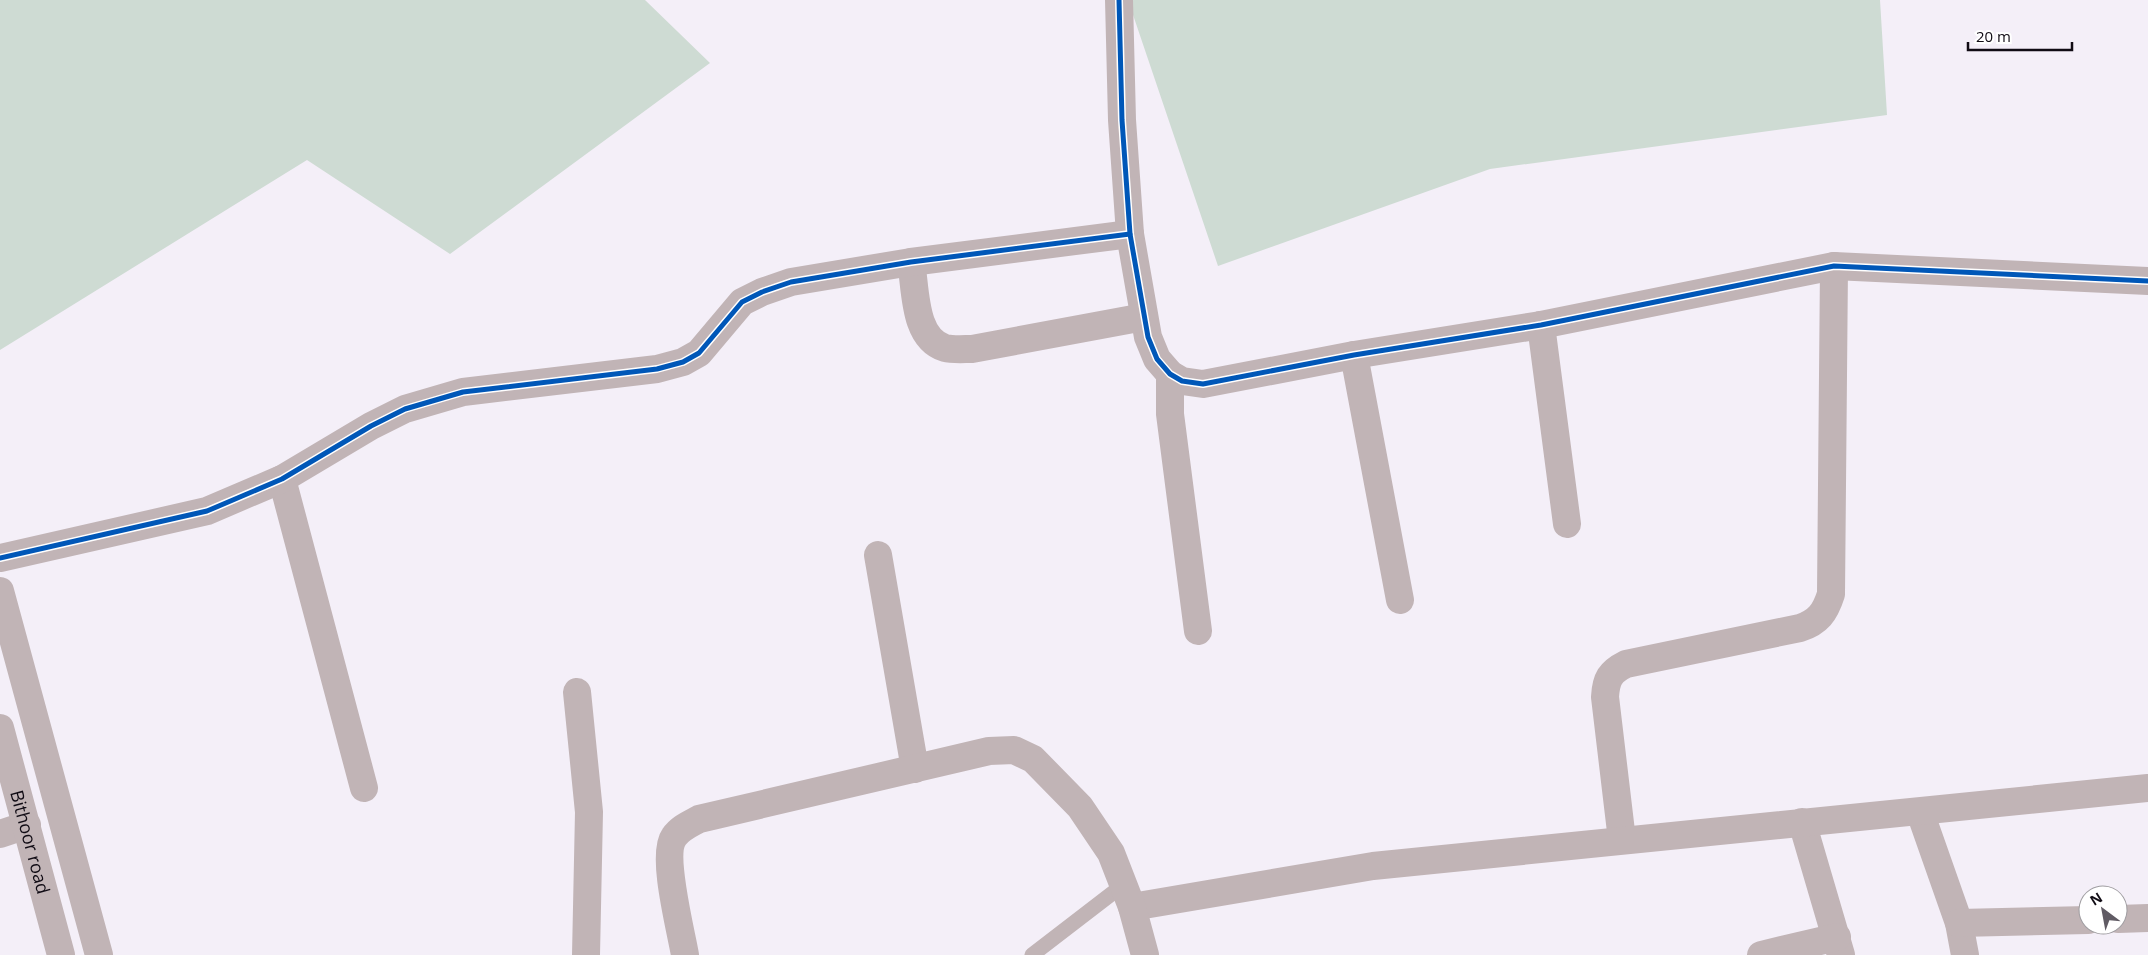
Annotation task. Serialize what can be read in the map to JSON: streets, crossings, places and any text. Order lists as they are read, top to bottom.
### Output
{
  "streets": {
    "street": ["Bithoor road"]
  },
  "scale_bar": "20 m",
  "north": "top left"
}
